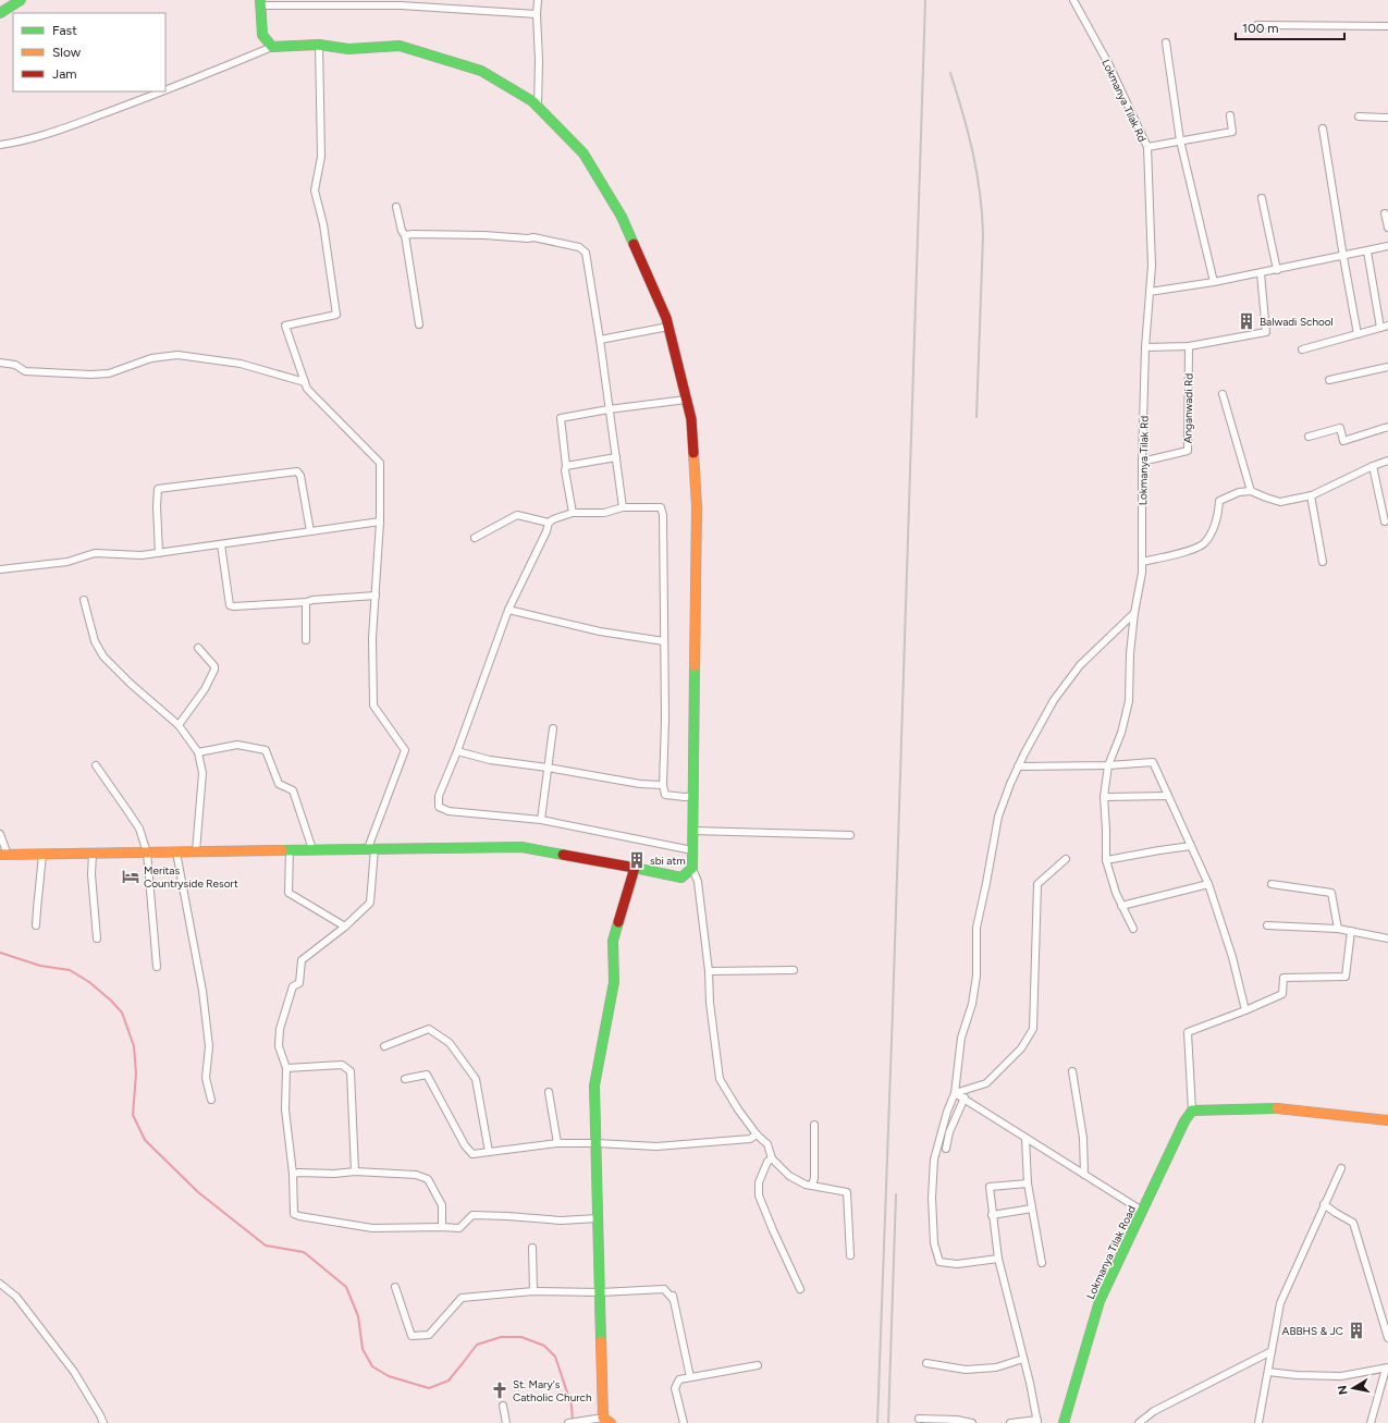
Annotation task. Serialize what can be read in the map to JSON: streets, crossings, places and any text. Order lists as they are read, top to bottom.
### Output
{
  "streets": {
    "main road": ["Lokmanya Tilak Road"],
    "street": ["Lokmanya Tilak Rd", "Anganwadi Rd"]
  },
  "crossings": [
    ["Lokmanya Tilak Rd", "Anganwadi Rd"]
  ],
  "places": {
    "building": ["Balwadi School", "sbi atm", "ABBHS & JC"],
    "hotel": ["Meritas Countryside Resort"],
    "church": ["St. Mary's Catholic Church"]
  },
  "legend": ["Fast", "Slow", "Jam"],
  "scale_bar": "100 m",
  "north": "left"
}
